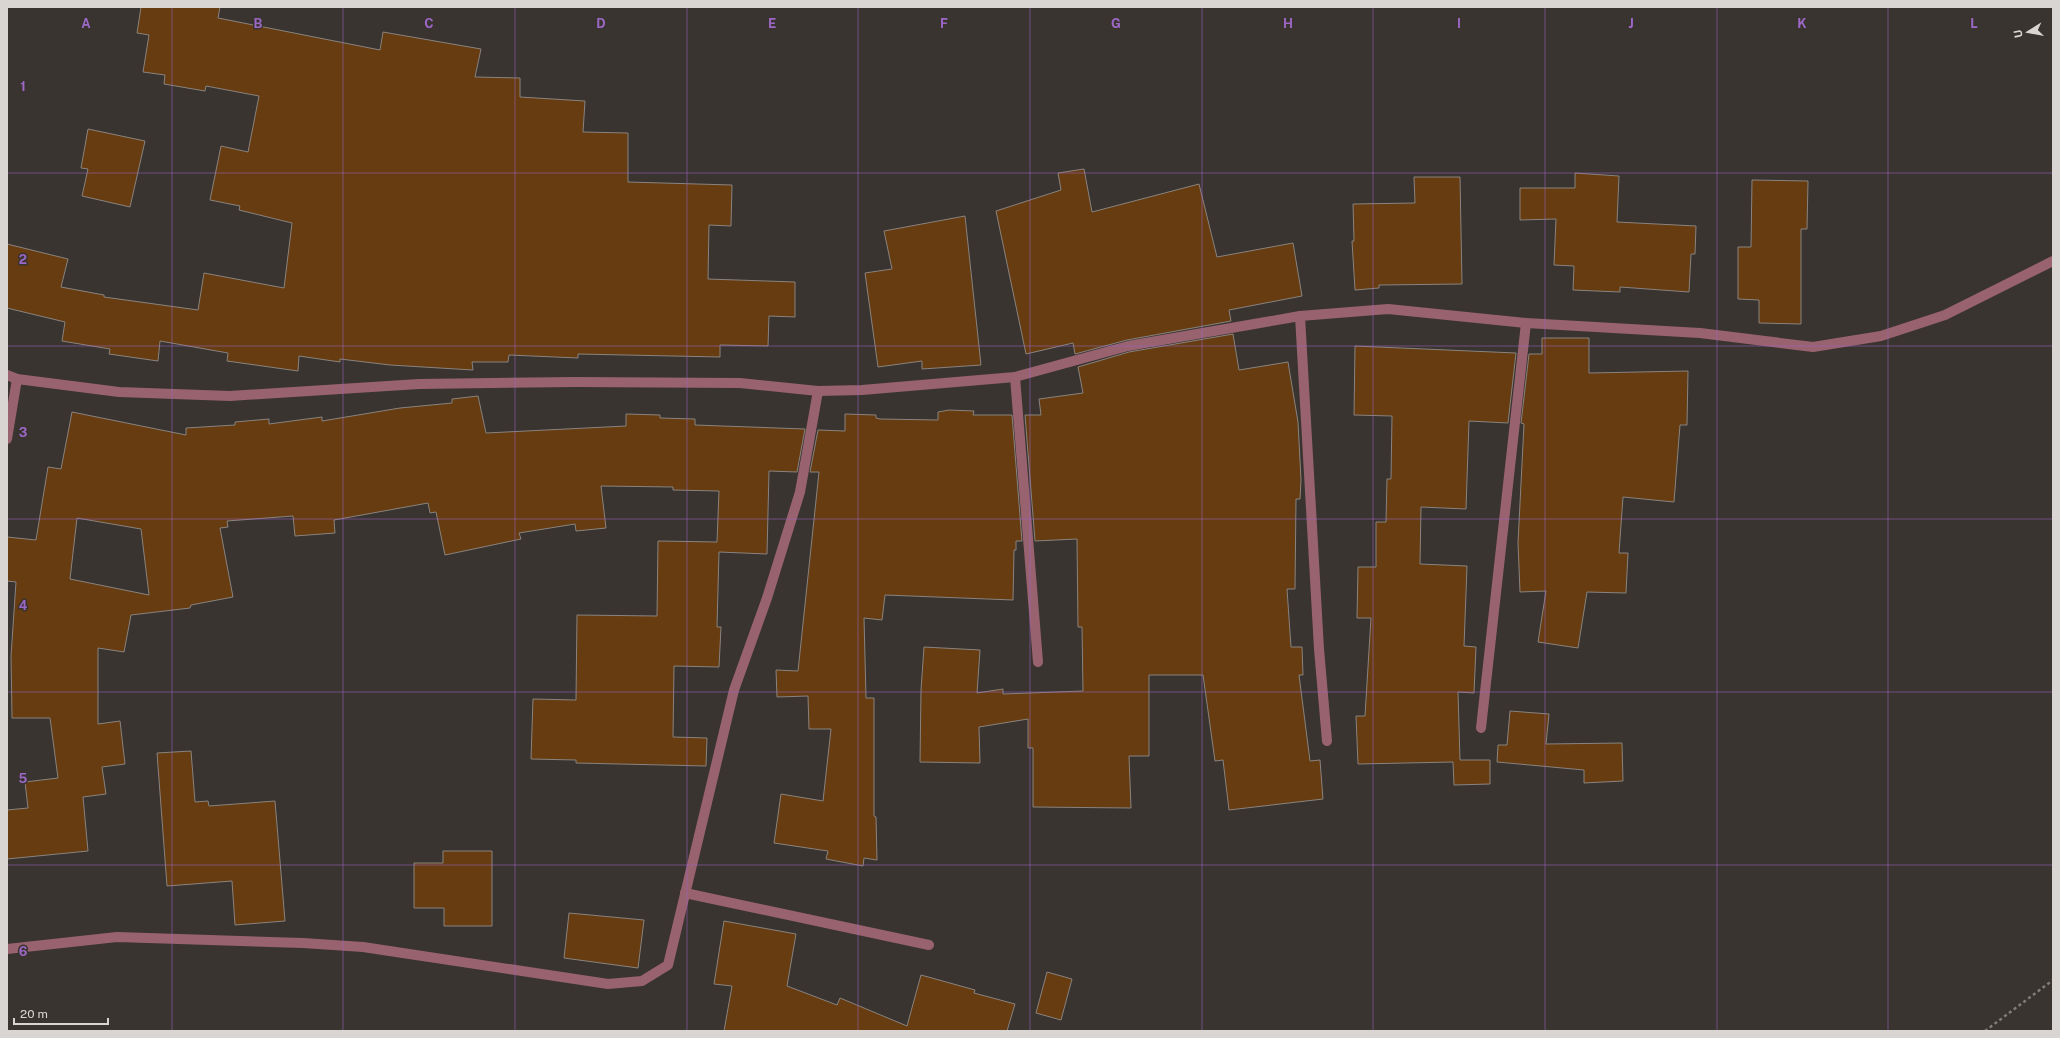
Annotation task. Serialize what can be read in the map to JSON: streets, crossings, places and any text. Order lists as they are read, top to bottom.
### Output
{
  "scale_bar": "20 m",
  "north": "left",
  "grid": {
    "columns": [
      "A",
      "B",
      "C",
      "D",
      "E",
      "F",
      "G",
      "H",
      "I",
      "J",
      "K",
      "L"
    ],
    "rows": [
      "1",
      "2",
      "3",
      "4",
      "5",
      "6"
    ]
  }
}
